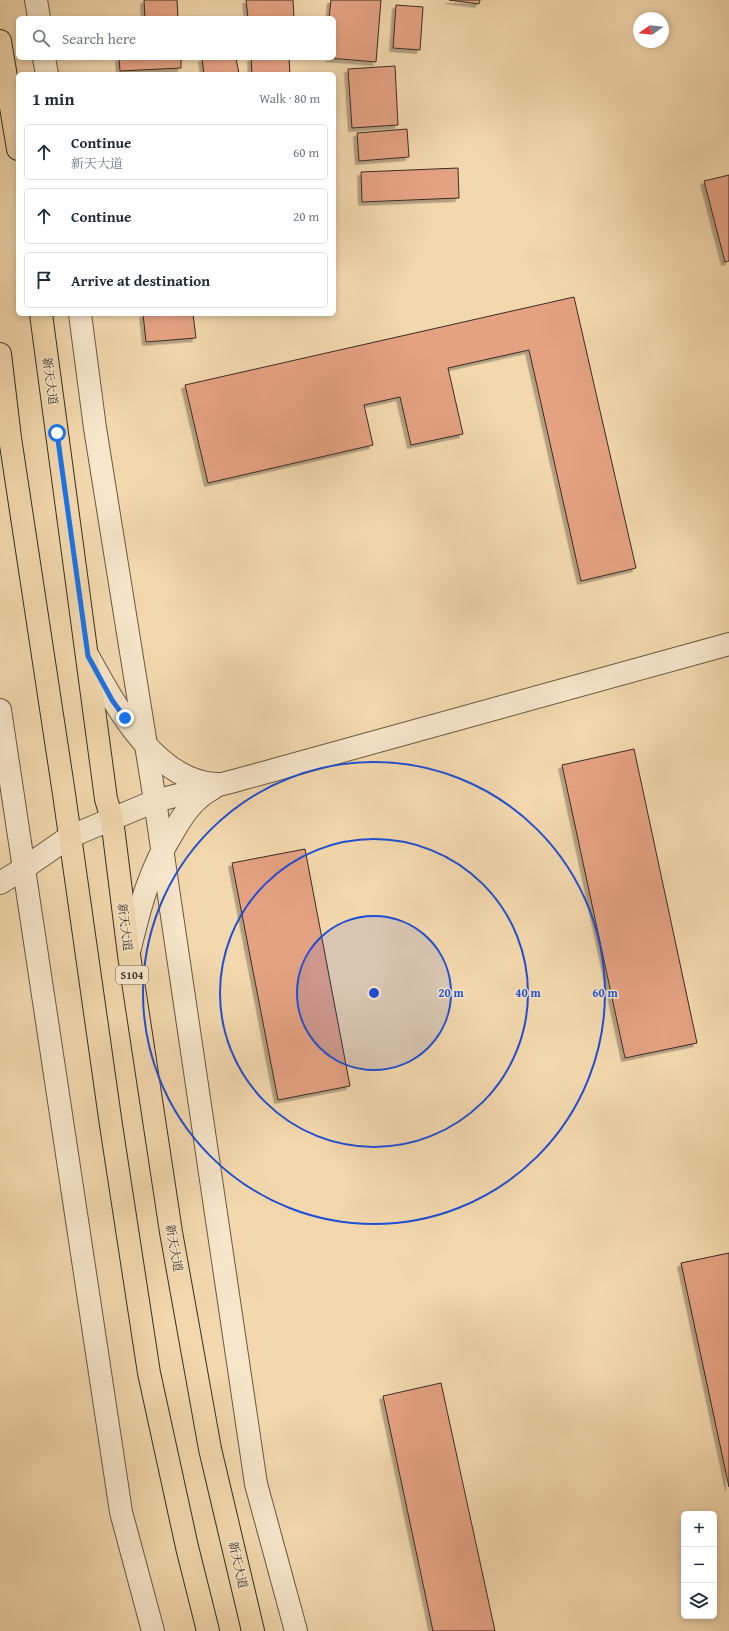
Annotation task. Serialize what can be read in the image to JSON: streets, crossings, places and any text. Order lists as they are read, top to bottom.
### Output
{
  "streets": {
    "main road": ["新天大道", "S104"]
  },
  "north": "left",
  "page": {
    "search": "Search here",
    "heading": ["1 min", "Walk · 80 m"],
    "list": [
      ["Continue", "新天大道", "60 m"],
      ["Continue", "20 m"],
      "Arrive at destination"
    ],
    "map_buttons": ["+", "−"]
  },
  "rings": ["20 m", "40 m", "60 m"]
}
